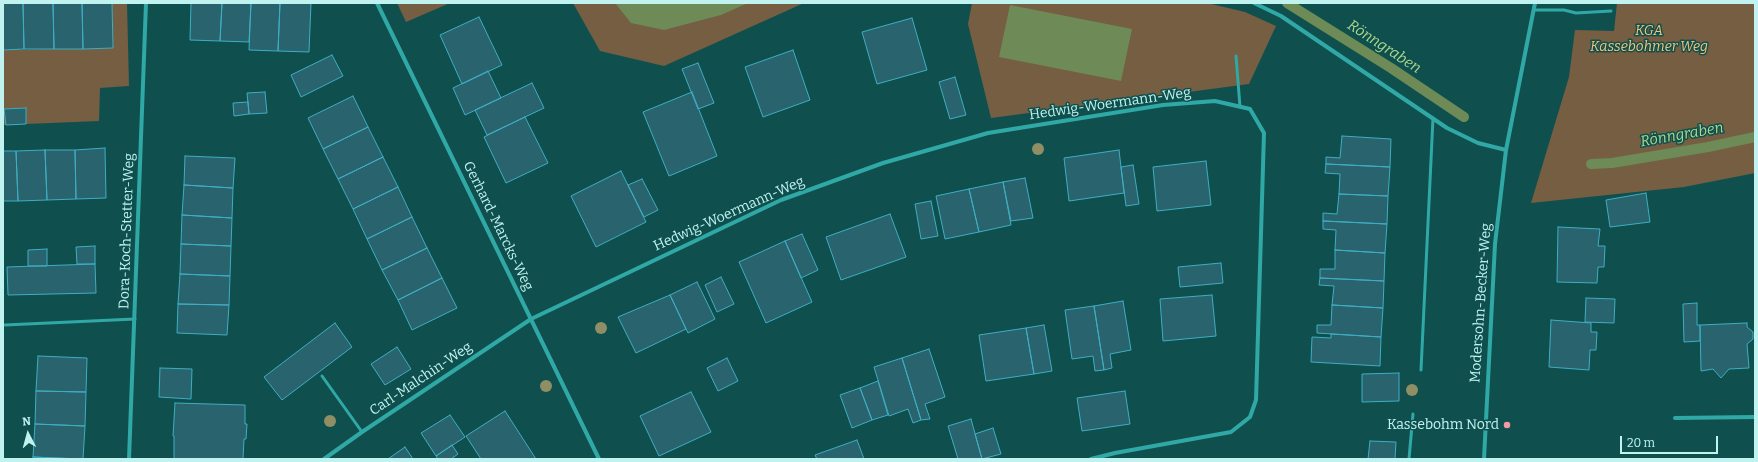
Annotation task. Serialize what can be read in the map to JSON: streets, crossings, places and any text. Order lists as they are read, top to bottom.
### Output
{
  "streets": {
    "street": [
      "Hedwig-Woermann-Weg",
      "Gerhard-Marcks-Weg",
      "Dora-Koch-Stetter-Weg",
      "Modersohn-Becker-Weg",
      "Carl-Malchin-Weg"
    ]
  },
  "crossings": [
    ["Hedwig-Woermann-Weg", "Gerhard-Marcks-Weg"],
    ["Hedwig-Woermann-Weg", "Carl-Malchin-Weg"],
    ["Gerhard-Marcks-Weg", "Carl-Malchin-Weg"]
  ],
  "water": ["Rönngraben"],
  "parks": ["KGA Kassebohmer Weg"],
  "places": ["Kassebohm Nord"],
  "scale_bar": "20 m",
  "north": "top"
}
